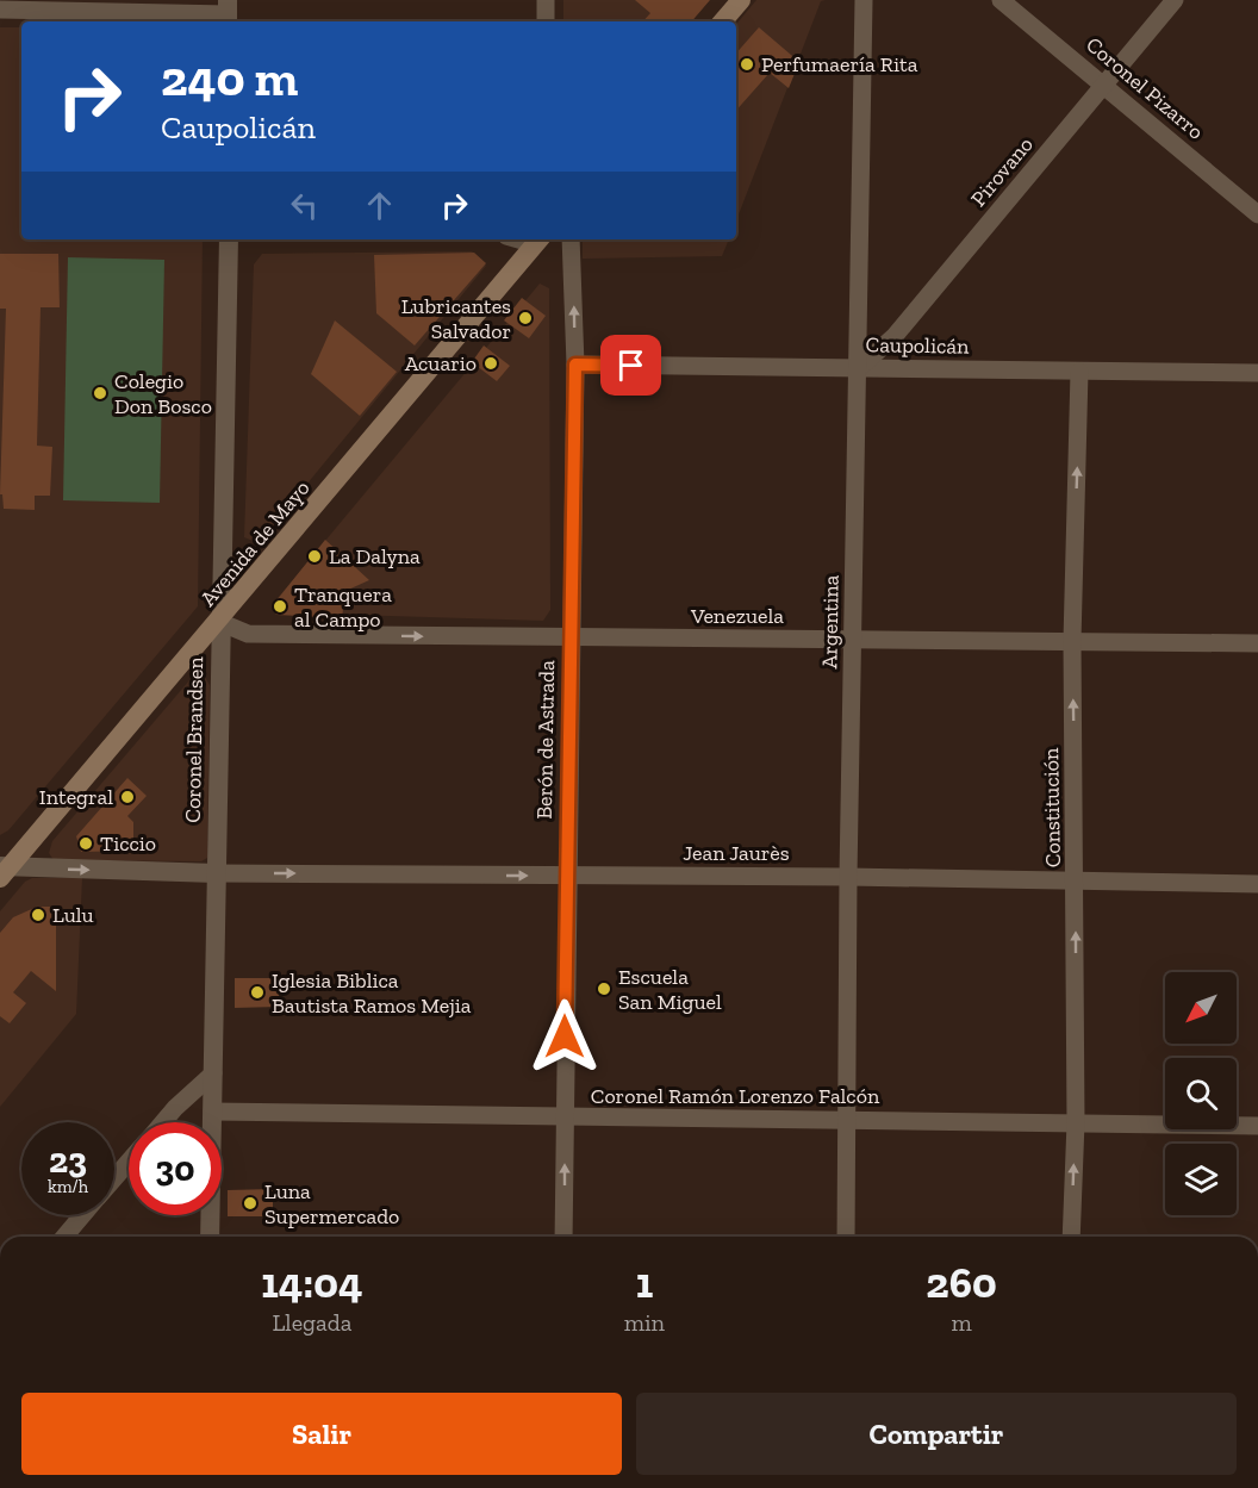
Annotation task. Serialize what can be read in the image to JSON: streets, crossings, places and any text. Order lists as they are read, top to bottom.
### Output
{
  "streets": {
    "main road": ["Avenida de Mayo"],
    "street": [
      "Coronel Pizarro",
      "Pirovano",
      "Caupolicán",
      "Venezuela",
      "Argentina",
      "Coronel Brandsen",
      "Berón de Astrada",
      "Constitución",
      "Jean Jaurès",
      "Coronel Ramón Lorenzo Falcón"
    ]
  },
  "crossings": [
    ["Coronel Pizarro", "Pirovano"],
    ["Pirovano", "Caupolicán"],
    ["Pirovano", "Argentina"],
    ["Caupolicán", "Argentina"],
    ["Caupolicán", "Berón de Astrada"],
    ["Caupolicán", "Constitución"],
    ["Avenida de Mayo", "Venezuela"],
    ["Avenida de Mayo", "Coronel Brandsen"],
    ["Venezuela", "Argentina"],
    ["Venezuela", "Coronel Brandsen"],
    ["Venezuela", "Berón de Astrada"],
    ["Venezuela", "Constitución"],
    ["Argentina", "Jean Jaurès"],
    ["Argentina", "Coronel Ramón Lorenzo Falcón"],
    ["Coronel Brandsen", "Jean Jaurès"],
    ["Coronel Brandsen", "Coronel Ramón Lorenzo Falcón"],
    ["Berón de Astrada", "Jean Jaurès"],
    ["Berón de Astrada", "Coronel Ramón Lorenzo Falcón"],
    ["Constitución", "Jean Jaurès"],
    ["Constitución", "Coronel Ramón Lorenzo Falcón"]
  ],
  "one_way": ["Constitución"],
  "places": [
    "Perfumaería Rita",
    "Lubricantes Salvador",
    "Acuario",
    "Colegio Don Bosco",
    "La Dalyna",
    "Tranquera al Campo",
    "Integral",
    "Ticcio",
    "Lulu",
    "Escuela San Miguel",
    "Iglesia Biblica Bautista Ramos Mejia",
    "Luna Supermercado"
  ],
  "north": "bottom left",
  "page": {
    "turn": ["240 m", "Caupolicán"],
    "speed": "23 km/h",
    "limit": "30",
    "eta": [
      "14:04",
      "Llegada",
      "1",
      "min",
      "260",
      "m"
    ],
    "buttons": ["Salir", "Compartir"]
  }
}
